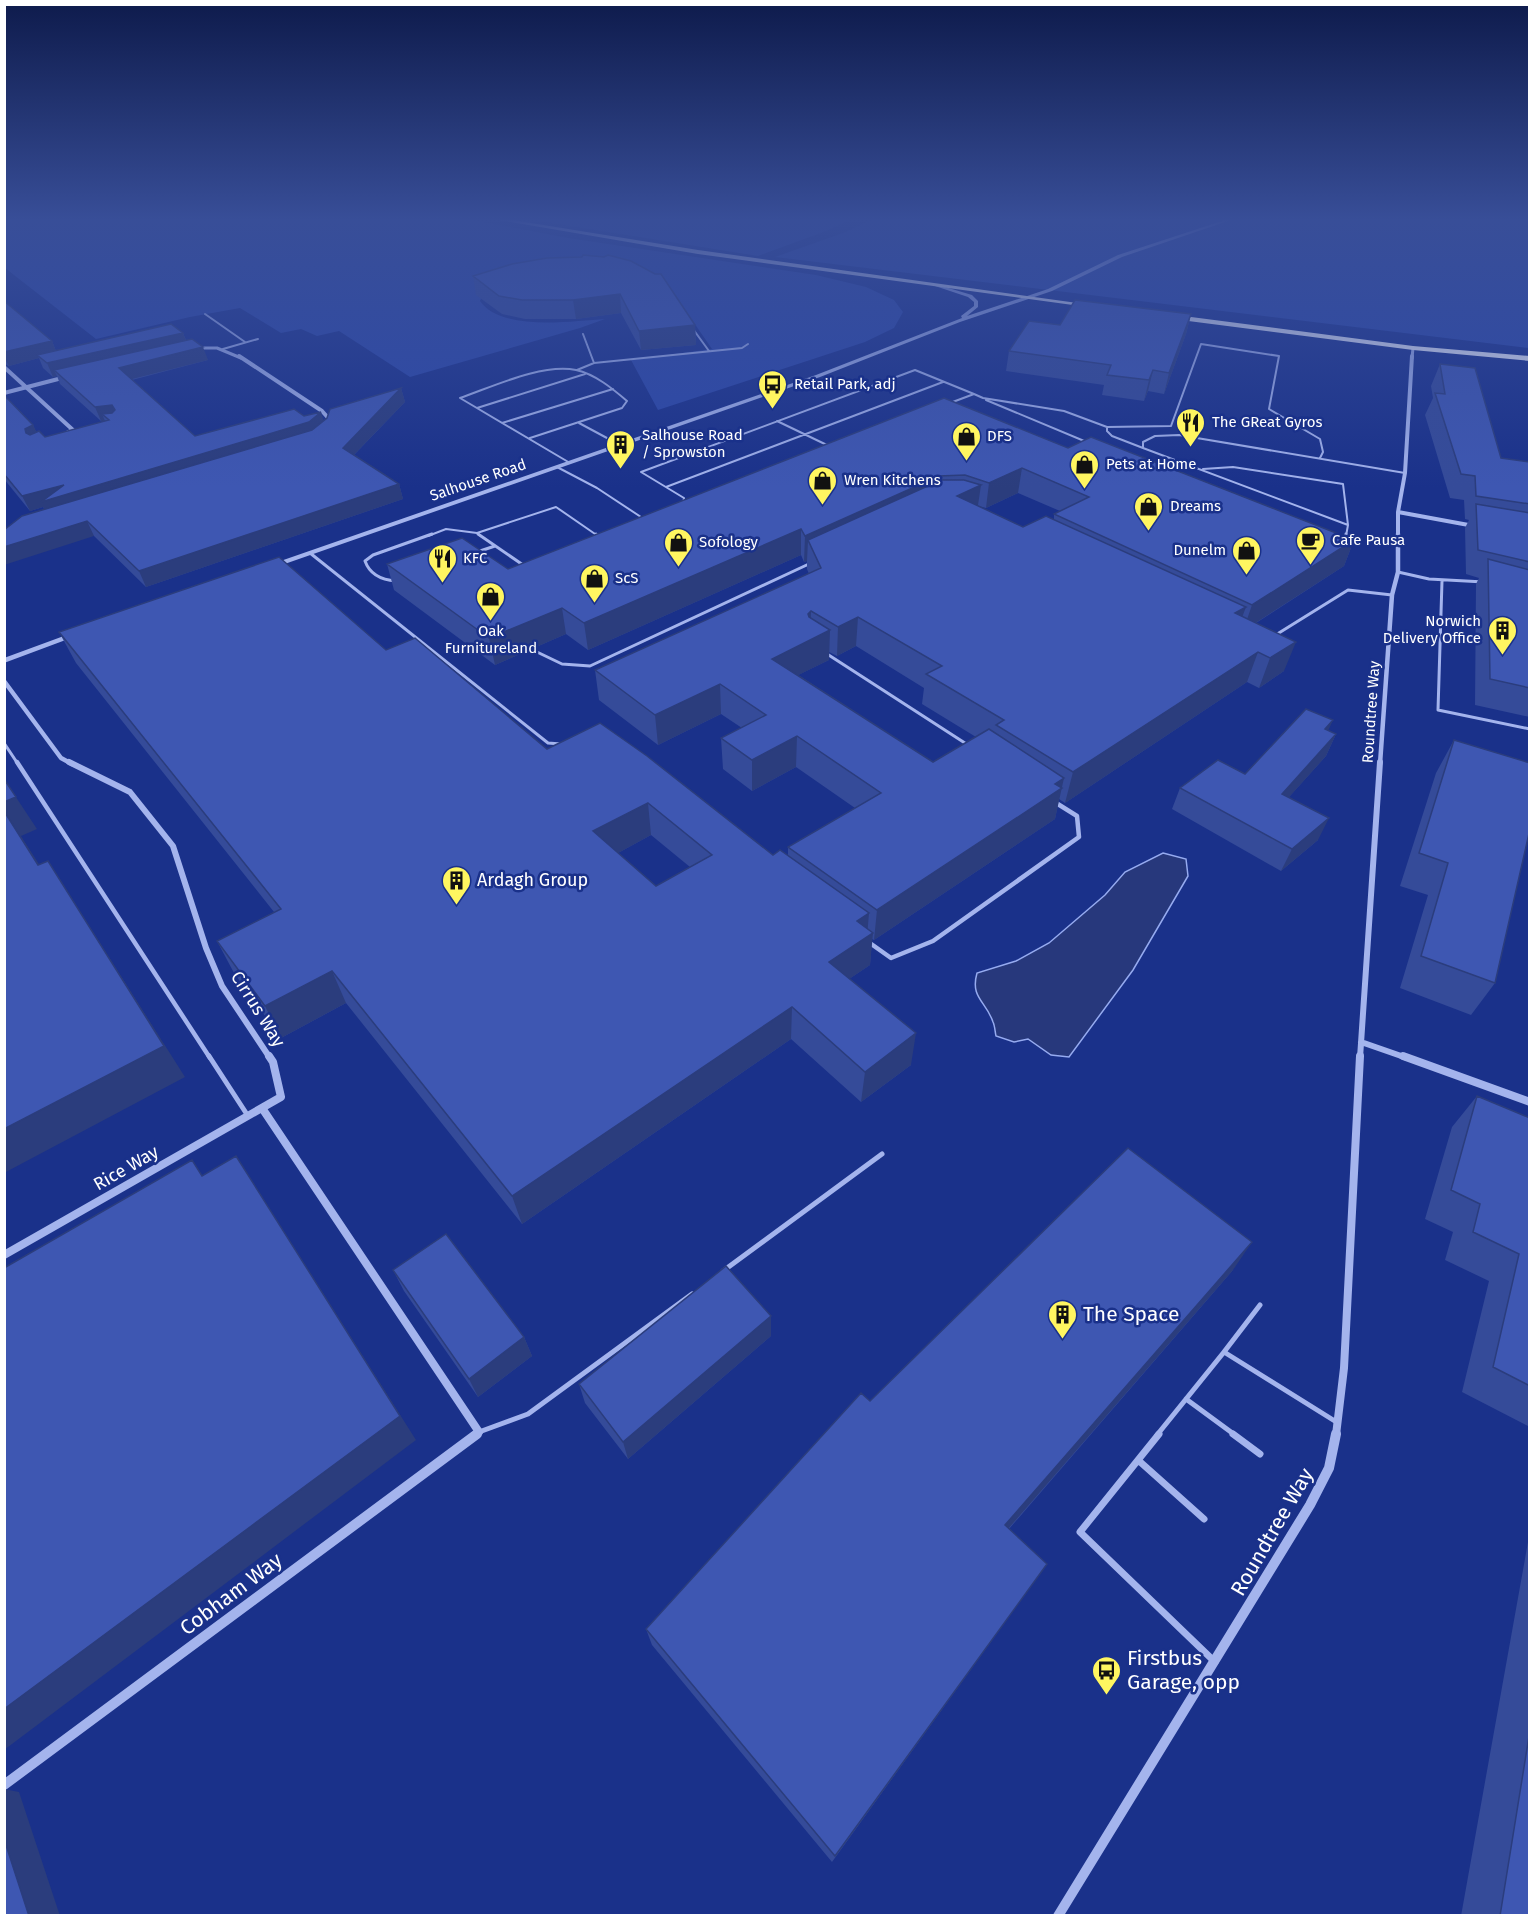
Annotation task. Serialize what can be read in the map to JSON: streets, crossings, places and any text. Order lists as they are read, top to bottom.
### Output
{
  "streets": {
    "street": [
      "Salhouse Road",
      "Roundtree Way",
      "Cirrus Way",
      "Rice Way",
      "Cobham Way"
    ]
  },
  "crossings": [
    ["Cirrus Way", "Rice Way"]
  ],
  "places": {
    "bus stop": ["Retail Park, adj", "Firstbus Garage, opp"],
    "restaurant": ["The GReat Gyros", "KFC"],
    "shop": [
      "DFS",
      "Pets at Home",
      "Wren Kitchens",
      "Dreams",
      "Sofology",
      "Dunelm",
      "ScS",
      "Oak Furnitureland"
    ],
    "building": [
      "Salhouse Road / Sprowston",
      "Norwich Delivery Office",
      "Ardagh Group",
      "The Space"
    ],
    "cafe": ["Cafe Pausa"]
  }
}
